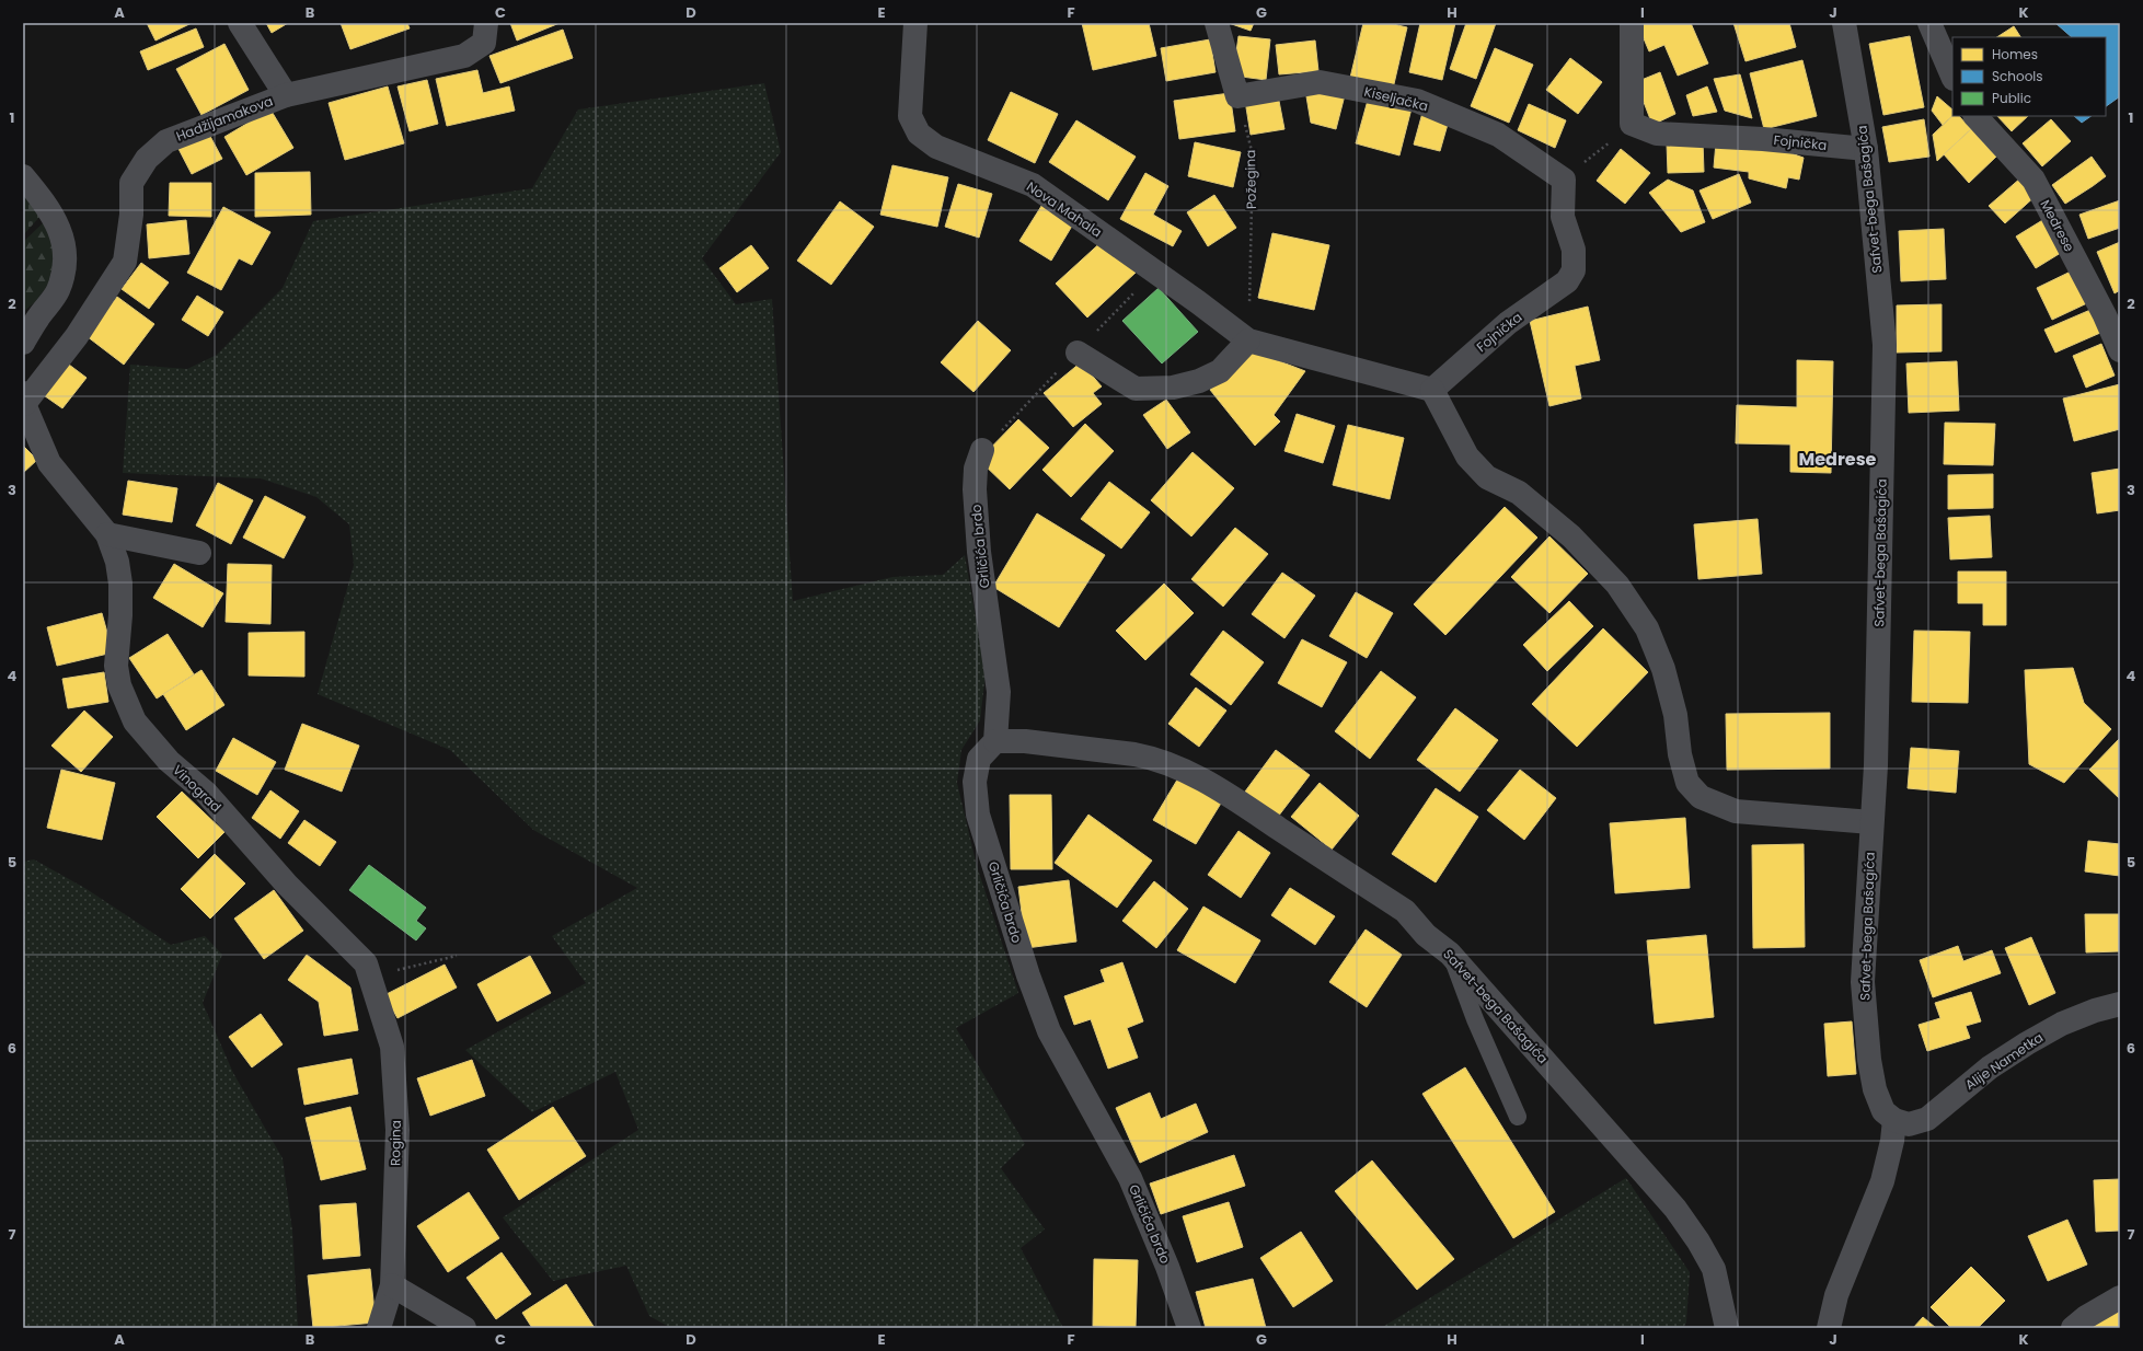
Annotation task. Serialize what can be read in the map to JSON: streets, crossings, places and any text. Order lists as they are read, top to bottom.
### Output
{
  "streets": {
    "street": [
      "Kiseljačka",
      "Hadžijamakova",
      "Fojnička",
      "Safvet-bega Bašagića",
      "Nova Mahala",
      "Medrese",
      "Grličića brdo",
      "Vinograd",
      "Alije Nametka",
      "Rogina"
    ],
    "path": ["Požegina"]
  },
  "crossings": [
    ["Kiseljačka", "Fojnička"],
    ["Kiseljačka", "Požegina"],
    ["Hadžijamakova", "Vinograd"],
    ["Fojnička", "Safvet-bega Bašagića"],
    ["Požegina", "Nova Mahala"],
    ["Safvet-bega Bašagića", "Grličića brdo"],
    ["Safvet-bega Bašagića", "Alije Nametka"],
    ["Vinograd", "Rogina"]
  ],
  "districts": ["Medrese"],
  "legend": ["Homes", "Schools", "Public"],
  "grid": {
    "columns": [
      "A",
      "B",
      "C",
      "D",
      "E",
      "F",
      "G",
      "H",
      "I",
      "J",
      "K"
    ],
    "rows": [
      "1",
      "2",
      "3",
      "4",
      "5",
      "6",
      "7"
    ]
  }
}
